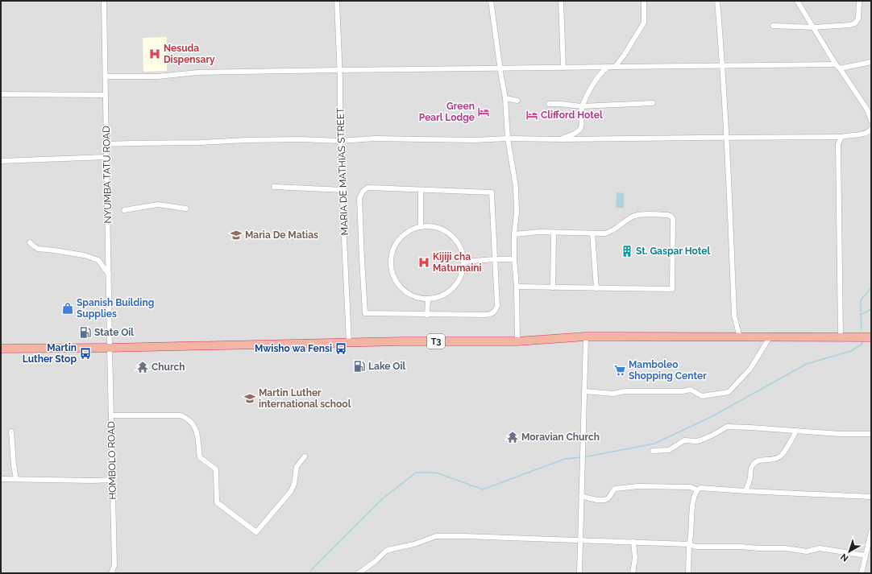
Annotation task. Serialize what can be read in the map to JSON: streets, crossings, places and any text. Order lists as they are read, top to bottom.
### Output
{
  "streets": {
    "highway": ["T3"],
    "street": ["MARIA DE MATHIAS STREET", "NYUMBA TATU ROAD", "HOMBOLO ROAD"]
  },
  "crossings": [
    ["MARIA DE MATHIAS STREET", "T3"],
    ["NYUMBA TATU ROAD", "T3"],
    ["NYUMBA TATU ROAD", "HOMBOLO ROAD"],
    ["T3", "HOMBOLO ROAD"]
  ],
  "places": {
    "hospital": ["Nesuda Dispensary", "Kijiji cha Matumaini"],
    "hotel": ["Green Pearl Lodge", "Clifford Hotel"],
    "school or university": ["Maria De Matias", "Martin Luther international school"],
    "building": ["St. Gaspar Hotel"],
    "shop": ["Spanish Building Supplies"],
    "fuel station": ["State Oil", "Lake Oil"],
    "bus stop": ["Mwisho wa Fensi", "Martin Luther Stop"],
    "temple": ["Church", "Moravian Church"],
    "supermarket": ["Mamboleo Shopping Center"]
  },
  "north": "bottom left"
}
